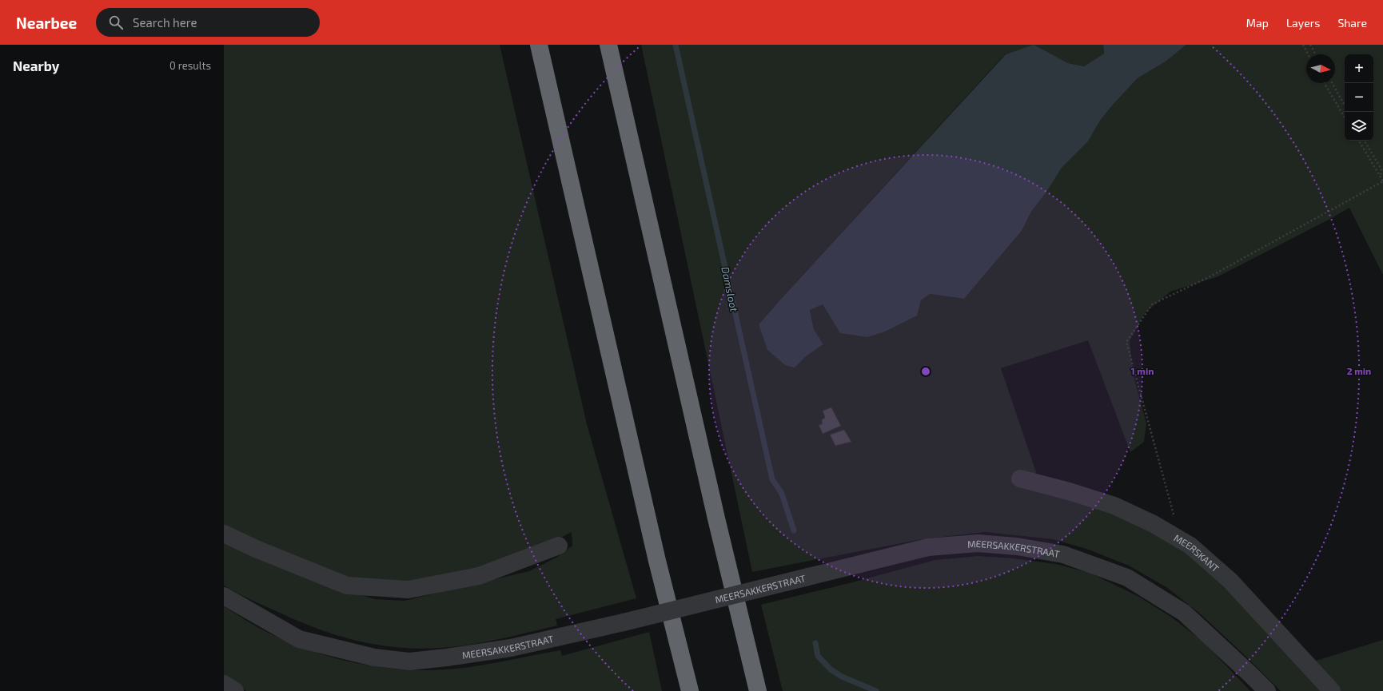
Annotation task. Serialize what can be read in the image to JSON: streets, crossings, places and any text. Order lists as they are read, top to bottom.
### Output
{
  "streets": {
    "street": ["MEERSAKKERSTRAAT", "MEERSKANT"]
  },
  "water": ["Damsloot"],
  "north": "right",
  "page": {
    "header": "Nearbee",
    "search": "Search here",
    "nav": ["Map", "Layers", "Share"],
    "heading": ["Nearby", "0 results"],
    "map_buttons": ["+", "−"]
  },
  "rings": ["1 min", "2 min"]
}
